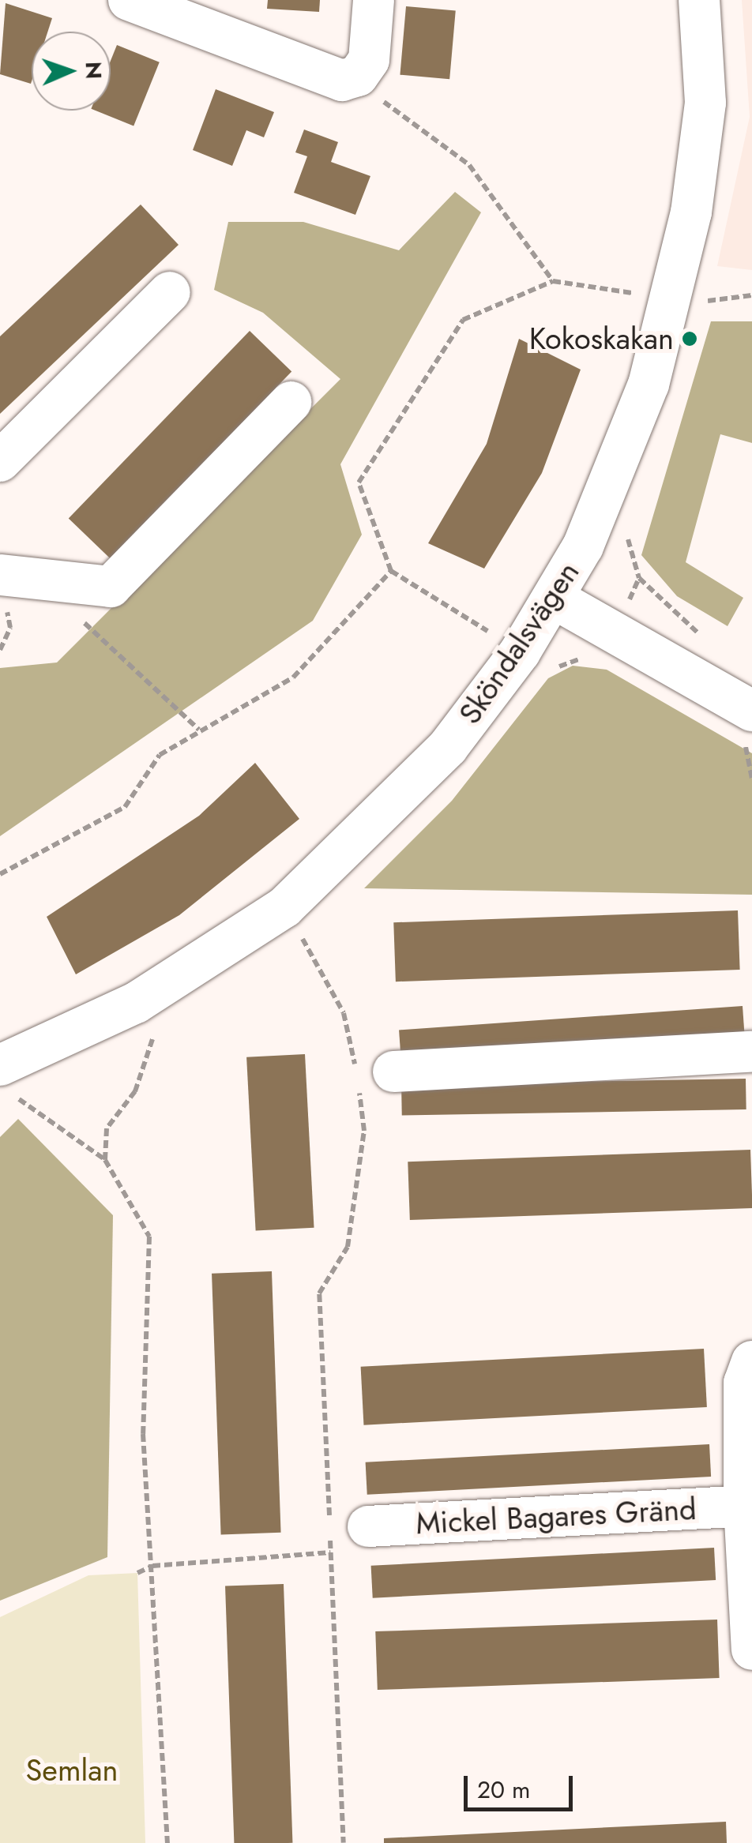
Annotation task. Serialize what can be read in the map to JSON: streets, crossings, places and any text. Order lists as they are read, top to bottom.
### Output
{
  "streets": {
    "street": ["Sköndalsvägen", "Mickel Bagares Gränd"]
  },
  "parks": ["Semlan"],
  "places": ["Kokoskakan"],
  "scale_bar": "20 m",
  "north": "right"
}
